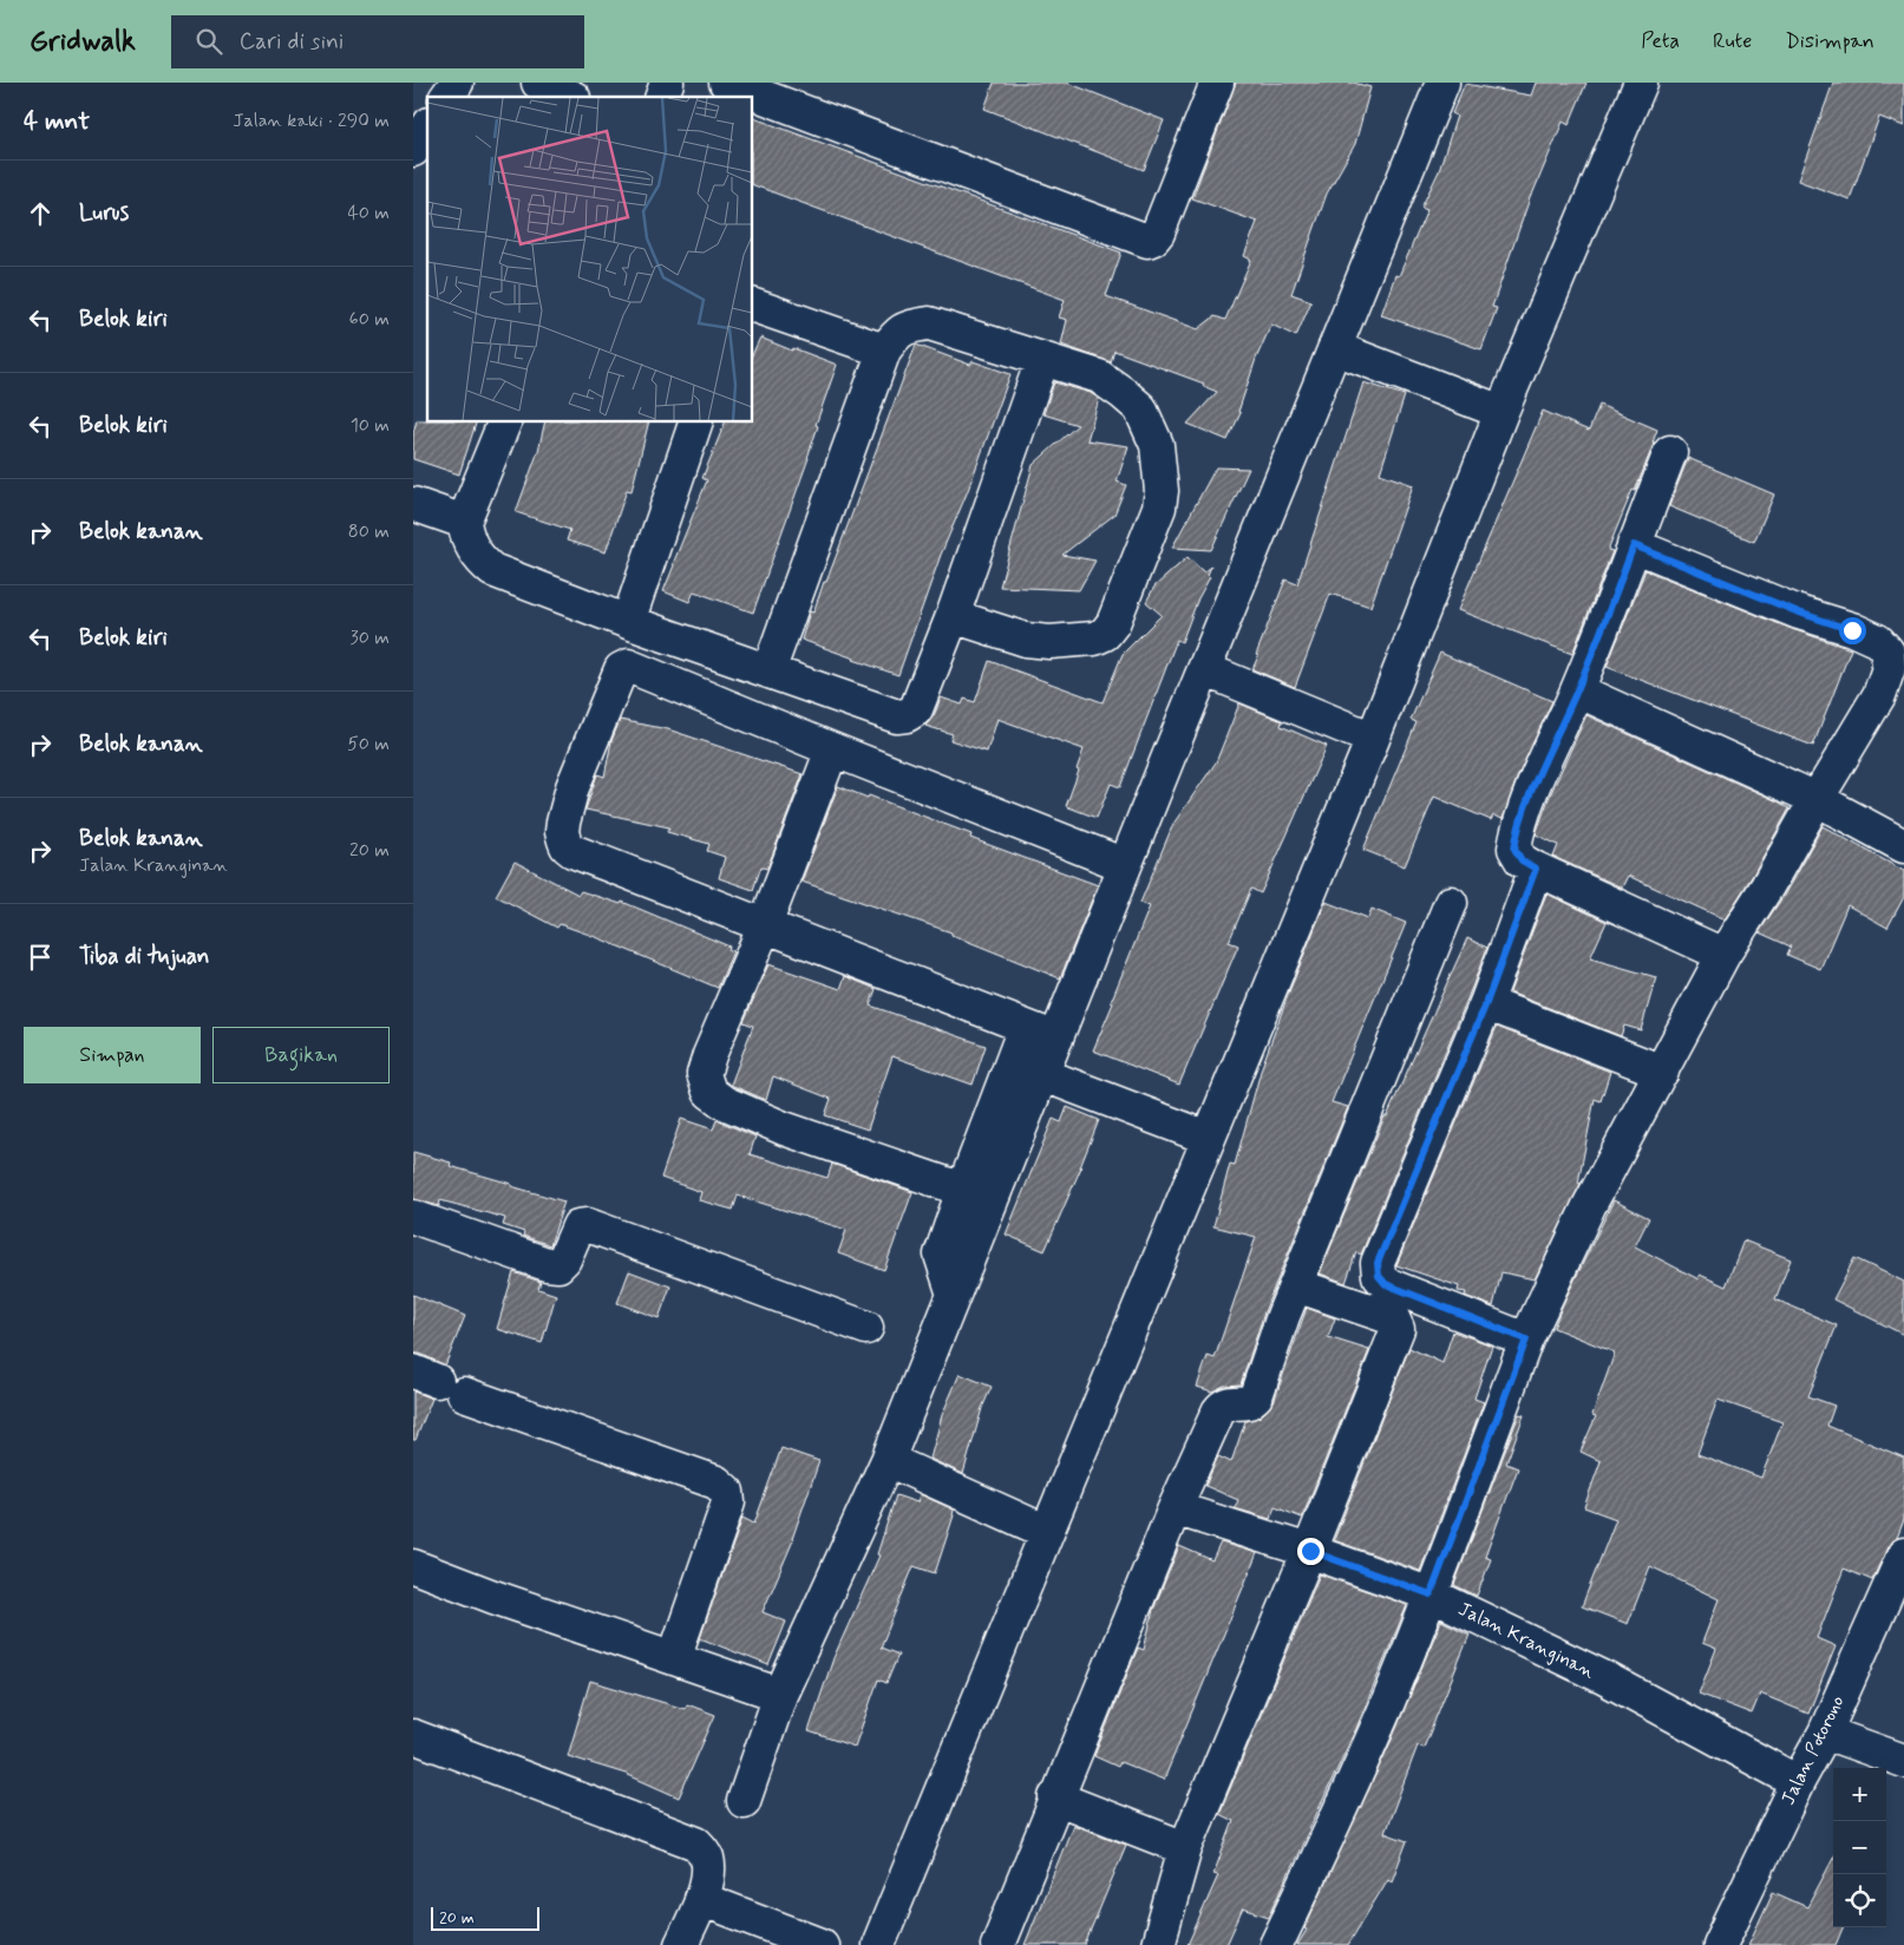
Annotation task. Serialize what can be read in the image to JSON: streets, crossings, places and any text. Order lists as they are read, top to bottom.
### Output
{
  "streets": {
    "street": ["Jalan Kranginan", "Jalan Potorono"]
  },
  "crossings": [
    ["Jalan Kranginan", "Jalan Potorono"]
  ],
  "scale_bar": "20 m",
  "page": {
    "header": "Gridwalk",
    "search": "Cari di sini",
    "nav": ["Peta", "Rute", "Disimpan"],
    "heading": ["4 mnt", "Jalan kaki · 290 m"],
    "list": [
      ["Lurus", "40 m"],
      ["Belok kiri", "60 m"],
      ["Belok kiri", "10 m"],
      ["Belok kanan", "80 m"],
      ["Belok kiri", "30 m"],
      ["Belok kanan", "50 m"],
      ["Belok kanan", "Jalan Kranginan", "20 m"],
      "Tiba di tujuan"
    ],
    "buttons": ["Simpan", "Bagikan"],
    "map_buttons": ["+", "−"],
    "scale": "20 m"
  }
}
